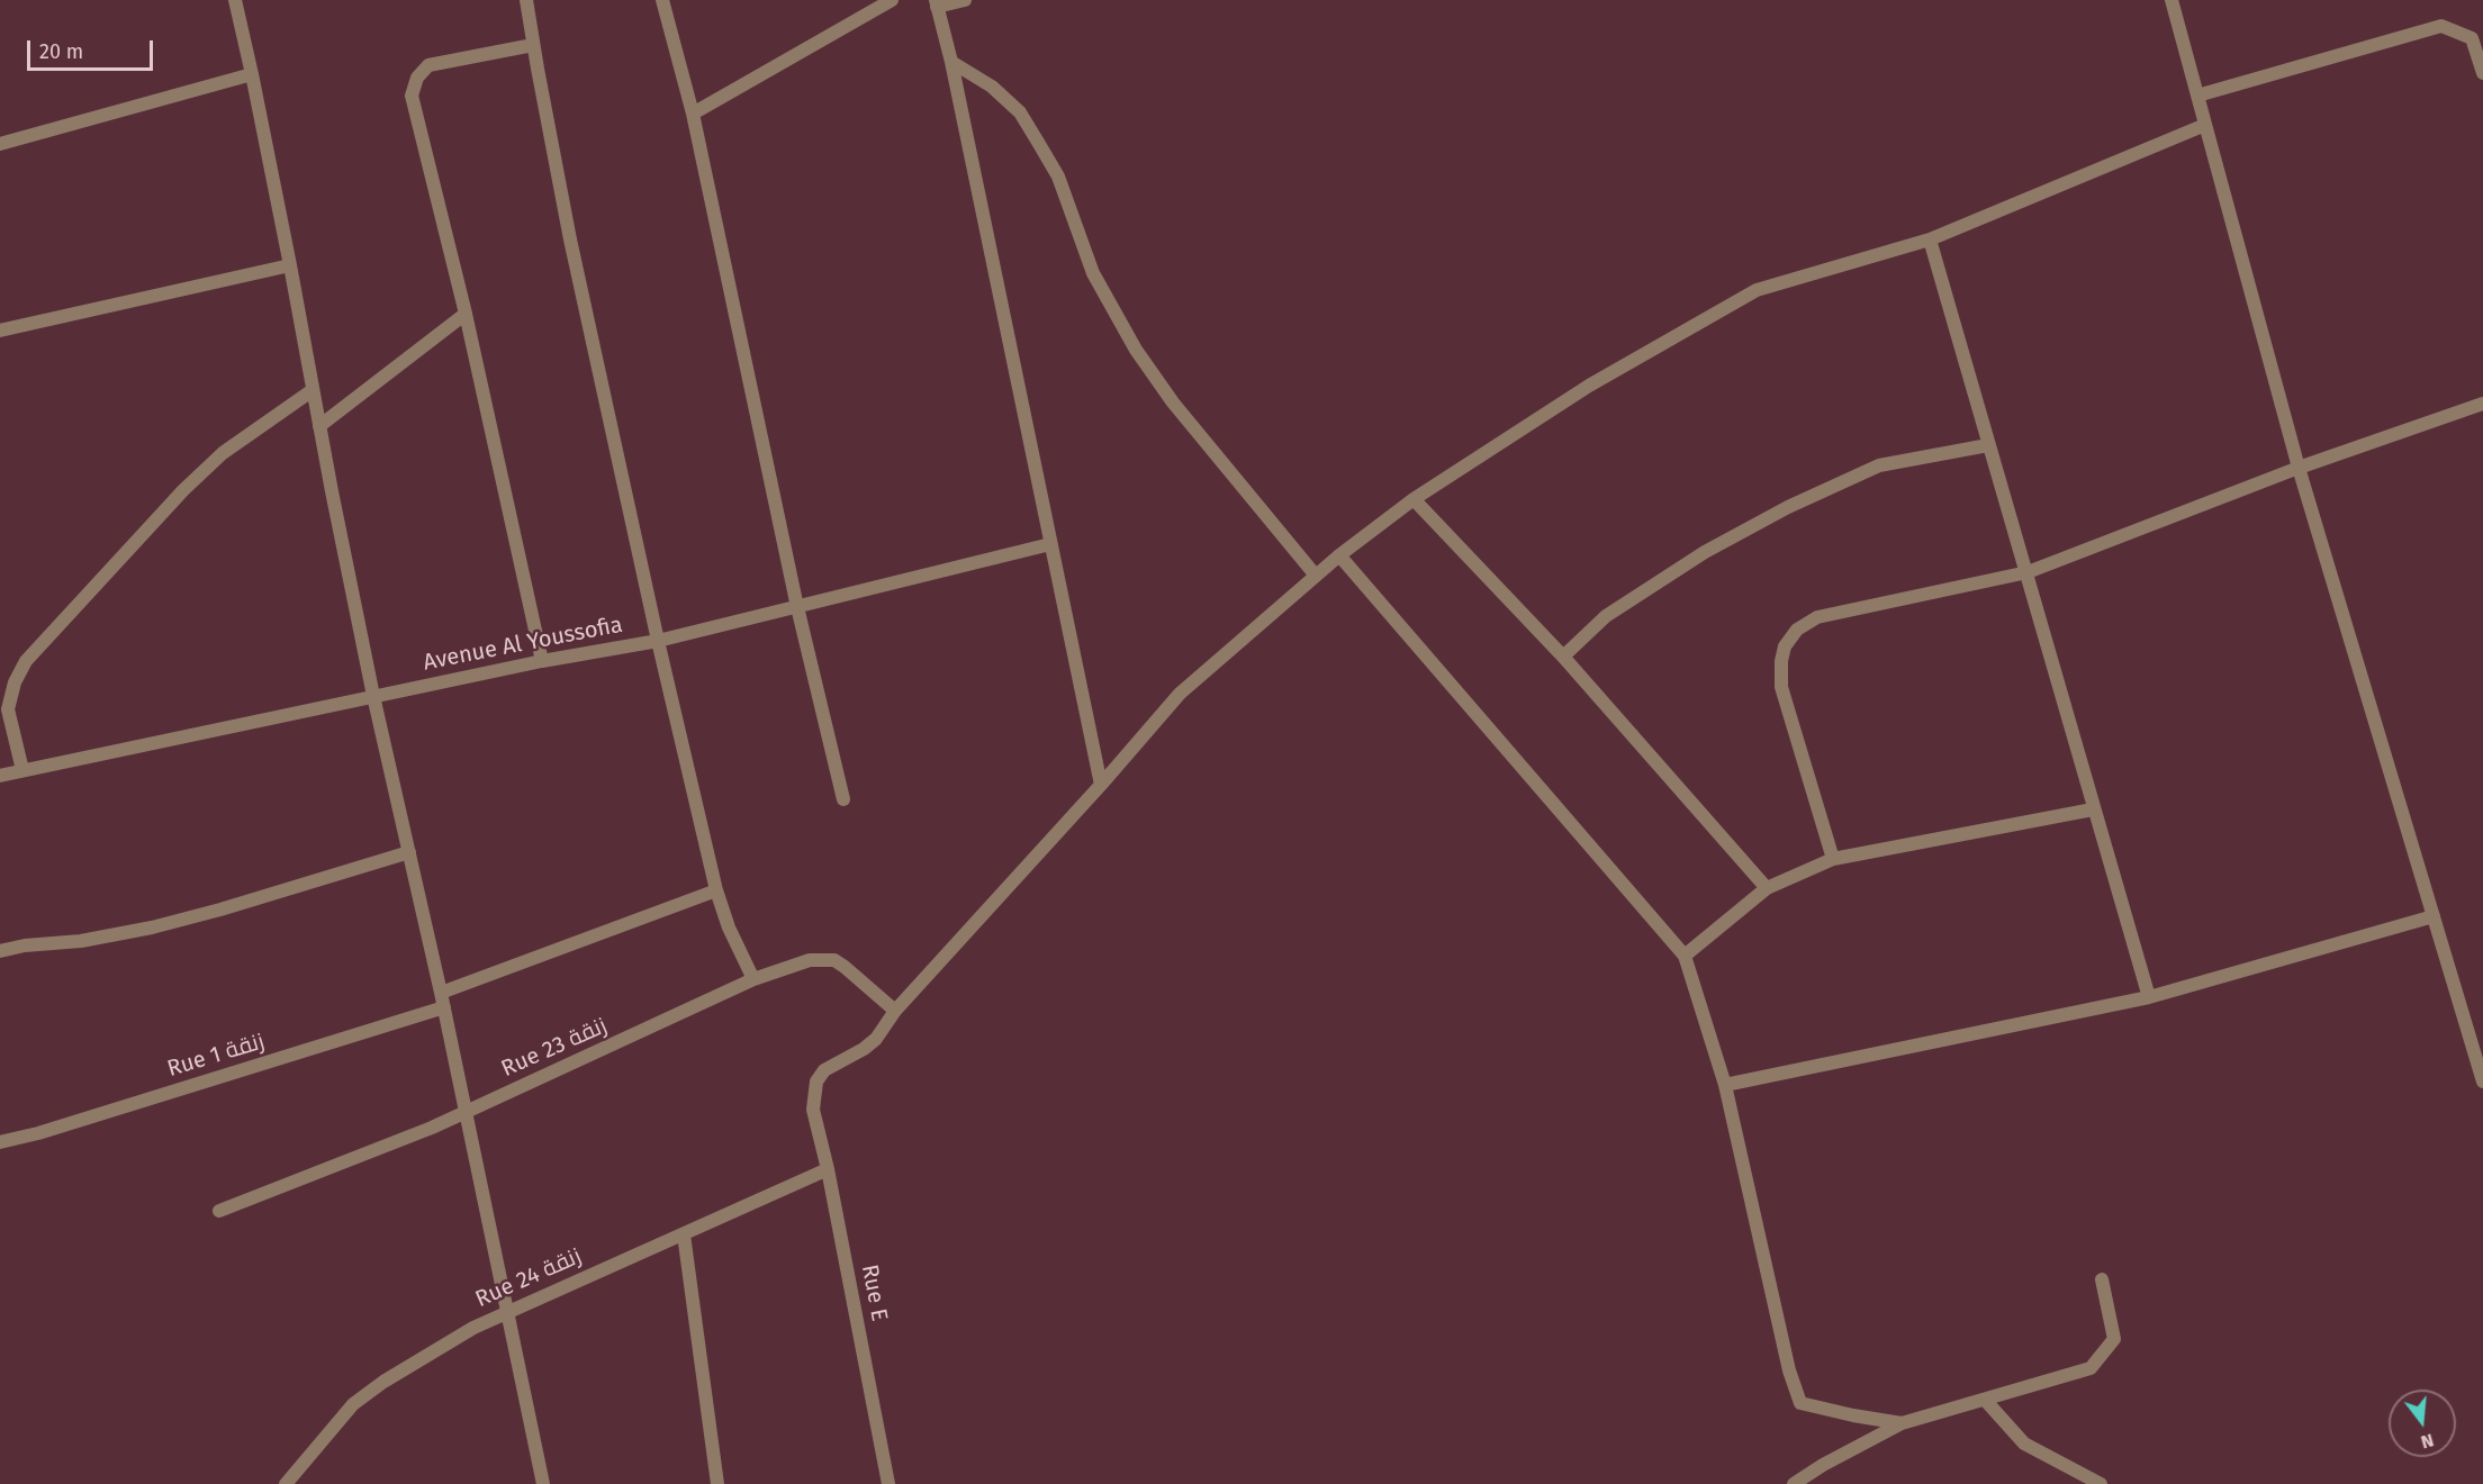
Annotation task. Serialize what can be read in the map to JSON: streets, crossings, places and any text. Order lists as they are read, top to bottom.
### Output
{
  "streets": {
    "street": [
      "Avenue Al Youssofia",
      "Rue 23 زنقة",
      "Rue 1 زنقة",
      "Rue 24 زنقة",
      "Rue E"
    ]
  },
  "crossings": [
    ["Rue 23 زنقة", "Rue E"],
    ["Rue 24 زنقة", "Rue E"]
  ],
  "scale_bar": "20 m",
  "north": "bottom"
}
